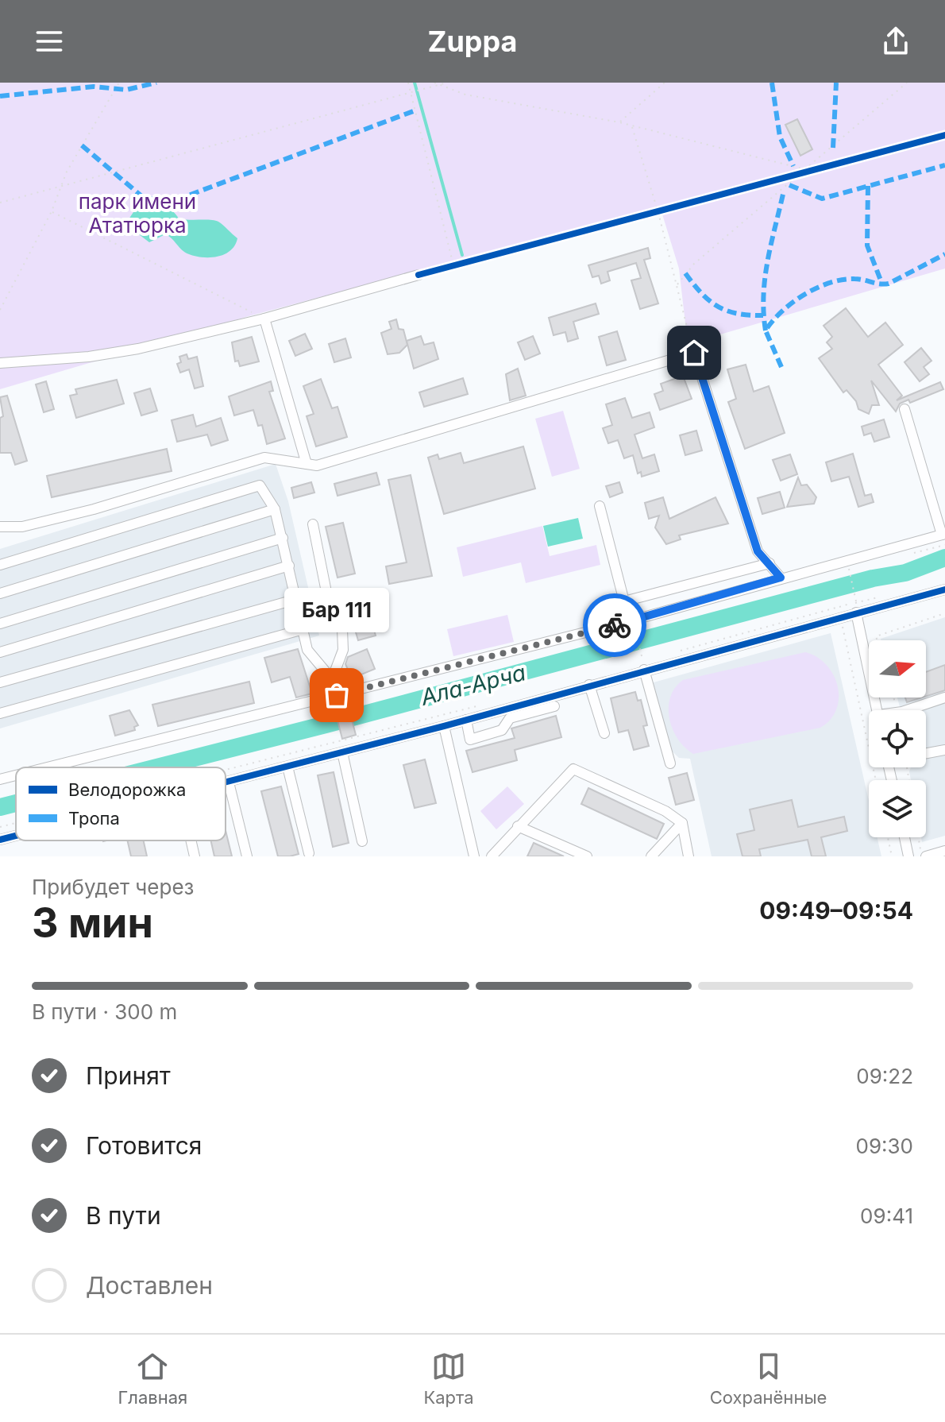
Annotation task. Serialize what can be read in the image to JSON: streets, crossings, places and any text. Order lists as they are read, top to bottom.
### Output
{
  "water": ["Ала-Арча"],
  "parks": ["парк имени Ататюрка"],
  "places": ["Бар 111"],
  "legend": ["Велодорожка", "Тропа"],
  "north": "right",
  "page": {
    "header": "Zuppa",
    "bubble": "Бар 111",
    "heading": ["3 мин", "Прибудет через", "09:49–09:54"],
    "bar": "В пути · 300 m",
    "list": [
      ["Принят", "09:22"],
      ["Готовится", "09:30"],
      ["В пути", "09:41"],
      "Доставлен"
    ],
    "tabs": ["Главная", "Карта", "Сохранённые"]
  }
}
